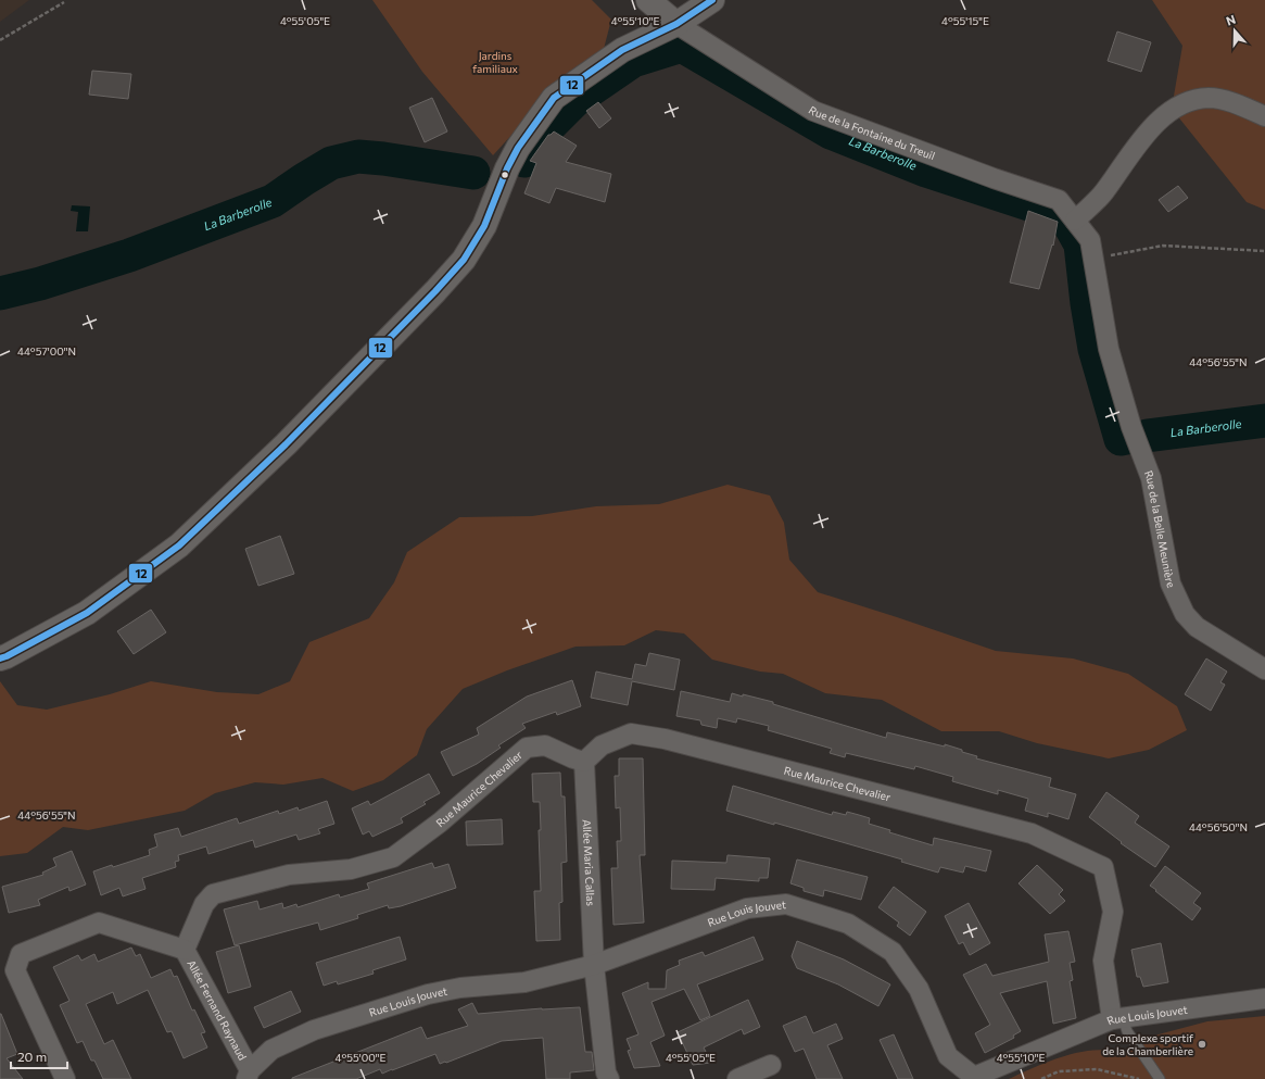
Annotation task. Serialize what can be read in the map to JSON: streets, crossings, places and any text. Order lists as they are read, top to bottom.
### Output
{
  "streets": {
    "street": [
      "Rue de la Fontaine du Treuil",
      "Rue de la Belle Meunière",
      "Rue Maurice Chevalier",
      "Allée Maria Callas",
      "Rue Louis Jouvet",
      "Allée Fernand Raynaud"
    ]
  },
  "crossings": [
    ["Rue Maurice Chevalier", "Allée Maria Callas"],
    ["Rue Maurice Chevalier", "Rue Louis Jouvet"],
    ["Rue Maurice Chevalier", "Allée Fernand Raynaud"],
    ["Allée Maria Callas", "Rue Louis Jouvet"],
    ["Rue Louis Jouvet", "Allée Fernand Raynaud"]
  ],
  "water": ["La Barberolle"],
  "parks": ["Jardins familiaux"],
  "places": ["Complexe sportif de la Chamberlière"],
  "lines": ["transit line 12"],
  "scale_bar": "20 m",
  "north": "top",
  "coordinates": [
    "4°55'05\"E",
    "4°55'10\"E",
    "4°55'15\"E",
    "44°57'00\"N",
    "44°56'55\"N",
    "44°56'50\"N",
    "4°55'00\"E"
  ]
}
